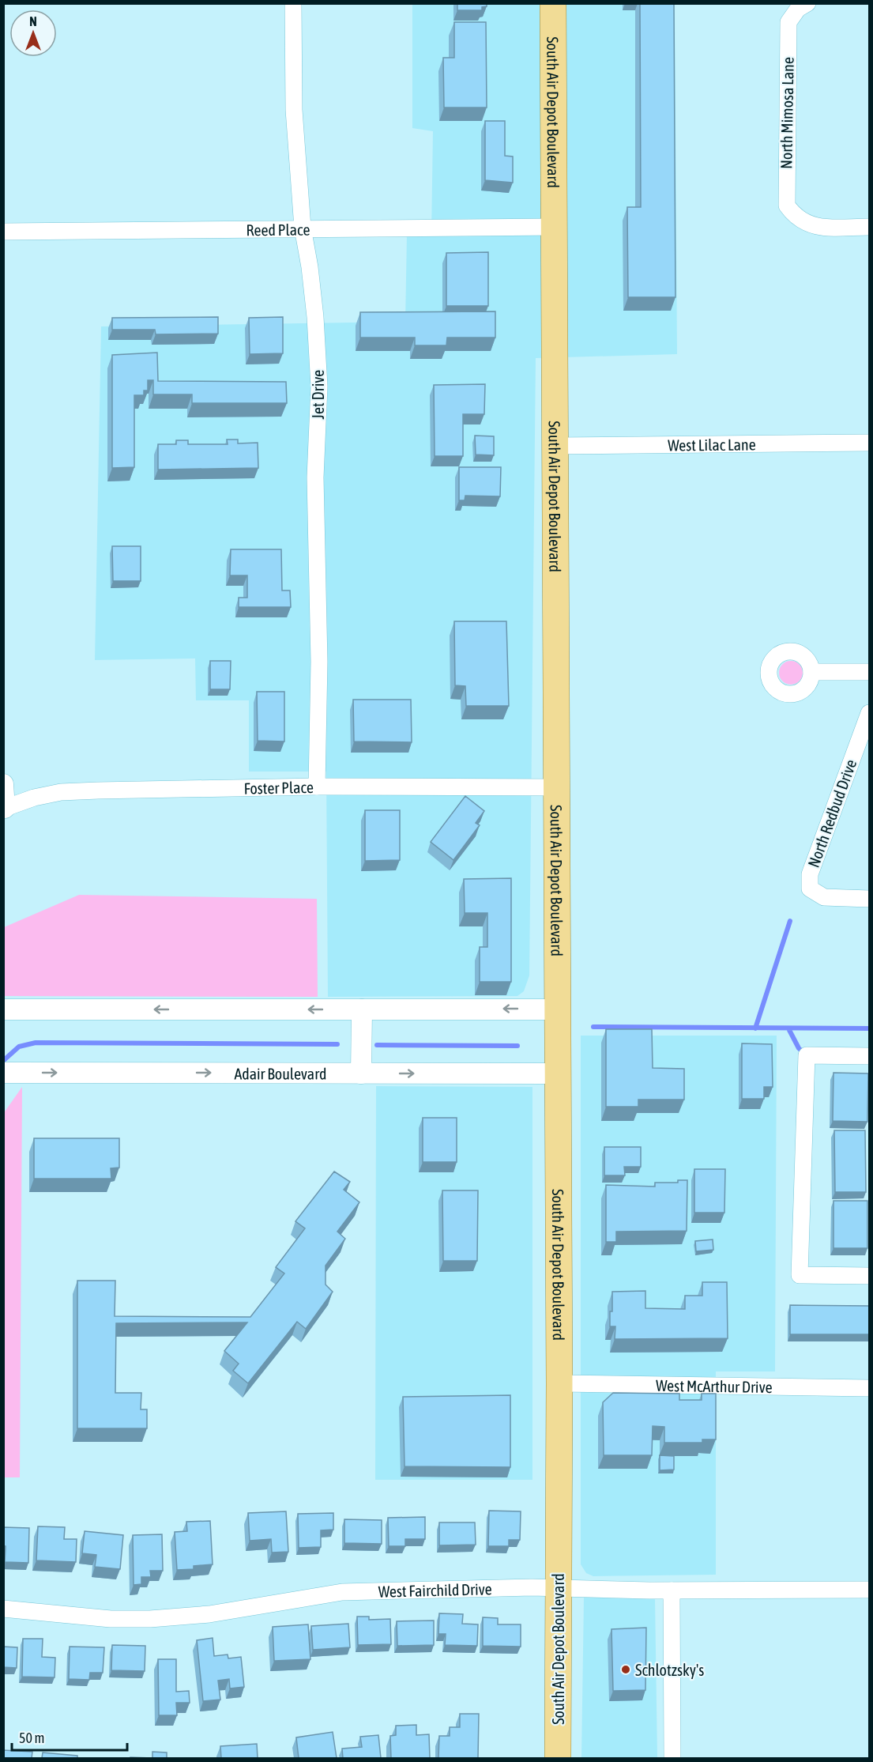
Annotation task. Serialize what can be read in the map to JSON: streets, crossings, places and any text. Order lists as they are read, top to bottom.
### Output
{
  "streets": {
    "main road": ["South Air Depot Boulevard"],
    "street": [
      "North Mimosa Lane",
      "Reed Place",
      "Jet Drive",
      "West Lilac Lane",
      "Foster Place",
      "North Redbud Drive",
      "Adair Boulevard",
      "West McArthur Drive",
      "West Fairchild Drive"
    ]
  },
  "crossings": [
    ["South Air Depot Boulevard", "Reed Place"],
    ["South Air Depot Boulevard", "West Lilac Lane"],
    ["South Air Depot Boulevard", "Foster Place"],
    ["South Air Depot Boulevard", "Adair Boulevard"],
    ["South Air Depot Boulevard", "West McArthur Drive"],
    ["South Air Depot Boulevard", "West Fairchild Drive"],
    ["Reed Place", "Jet Drive"],
    ["Jet Drive", "Foster Place"]
  ],
  "places": ["Schlotzsky's"],
  "scale_bar": "50 m",
  "north": "top"
}
